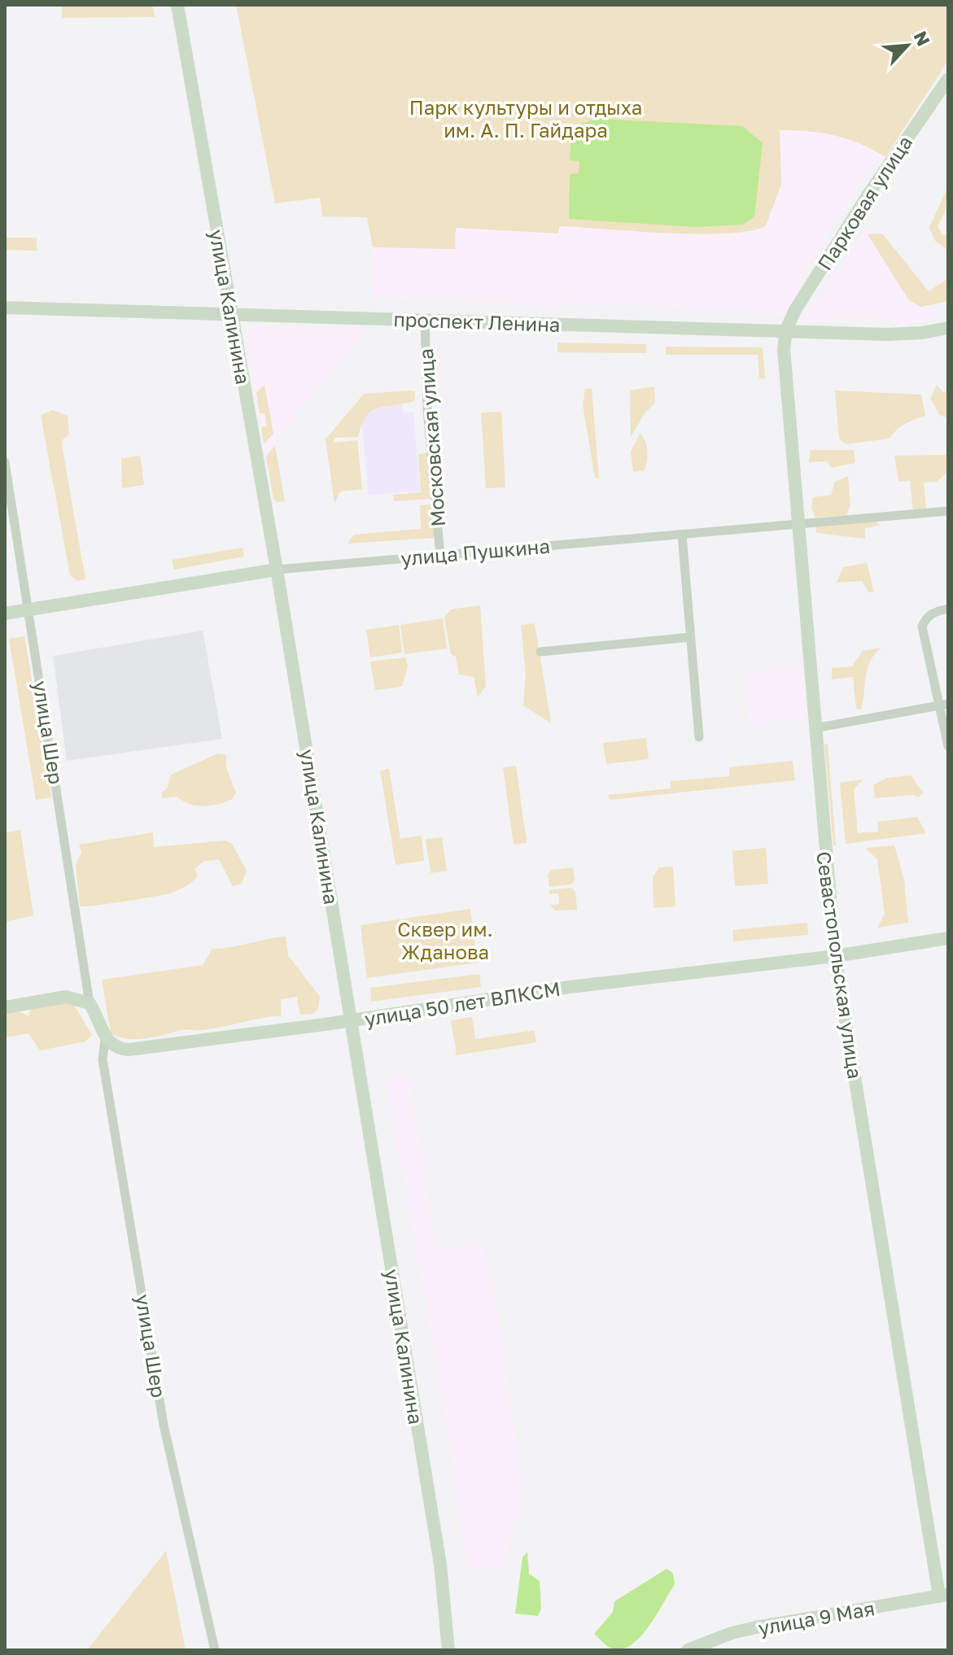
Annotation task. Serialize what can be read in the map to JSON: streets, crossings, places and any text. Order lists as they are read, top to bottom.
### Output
{
  "streets": {
    "street": [
      "Парковая улица",
      "улица Калинина",
      "проспект Ленина",
      "Московская улица",
      "улица Пушкина",
      "улица Шер",
      "Севастопольская улица",
      "улица 50 лет ВЛКСМ",
      "улица 9 Мая"
    ]
  },
  "crossings": [
    ["Парковая улица", "проспект Ленина"],
    ["Парковая улица", "Севастопольская улица"],
    ["улица Калинина", "проспект Ленина"],
    ["улица Калинина", "улица Пушкина"],
    ["улица Калинина", "улица 50 лет ВЛКСМ"],
    ["проспект Ленина", "Московская улица"],
    ["проспект Ленина", "Севастопольская улица"],
    ["Московская улица", "улица Пушкина"],
    ["улица Пушкина", "улица Шер"],
    ["улица Пушкина", "Севастопольская улица"],
    ["улица Шер", "улица 50 лет ВЛКСМ"],
    ["Севастопольская улица", "улица 50 лет ВЛКСМ"],
    ["Севастопольская улица", "улица 9 Мая"]
  ],
  "parks": ["Парк культуры и отдыха им. А. П. Гайдара", "Сквер им. Жданова"],
  "north": "top right"
}
